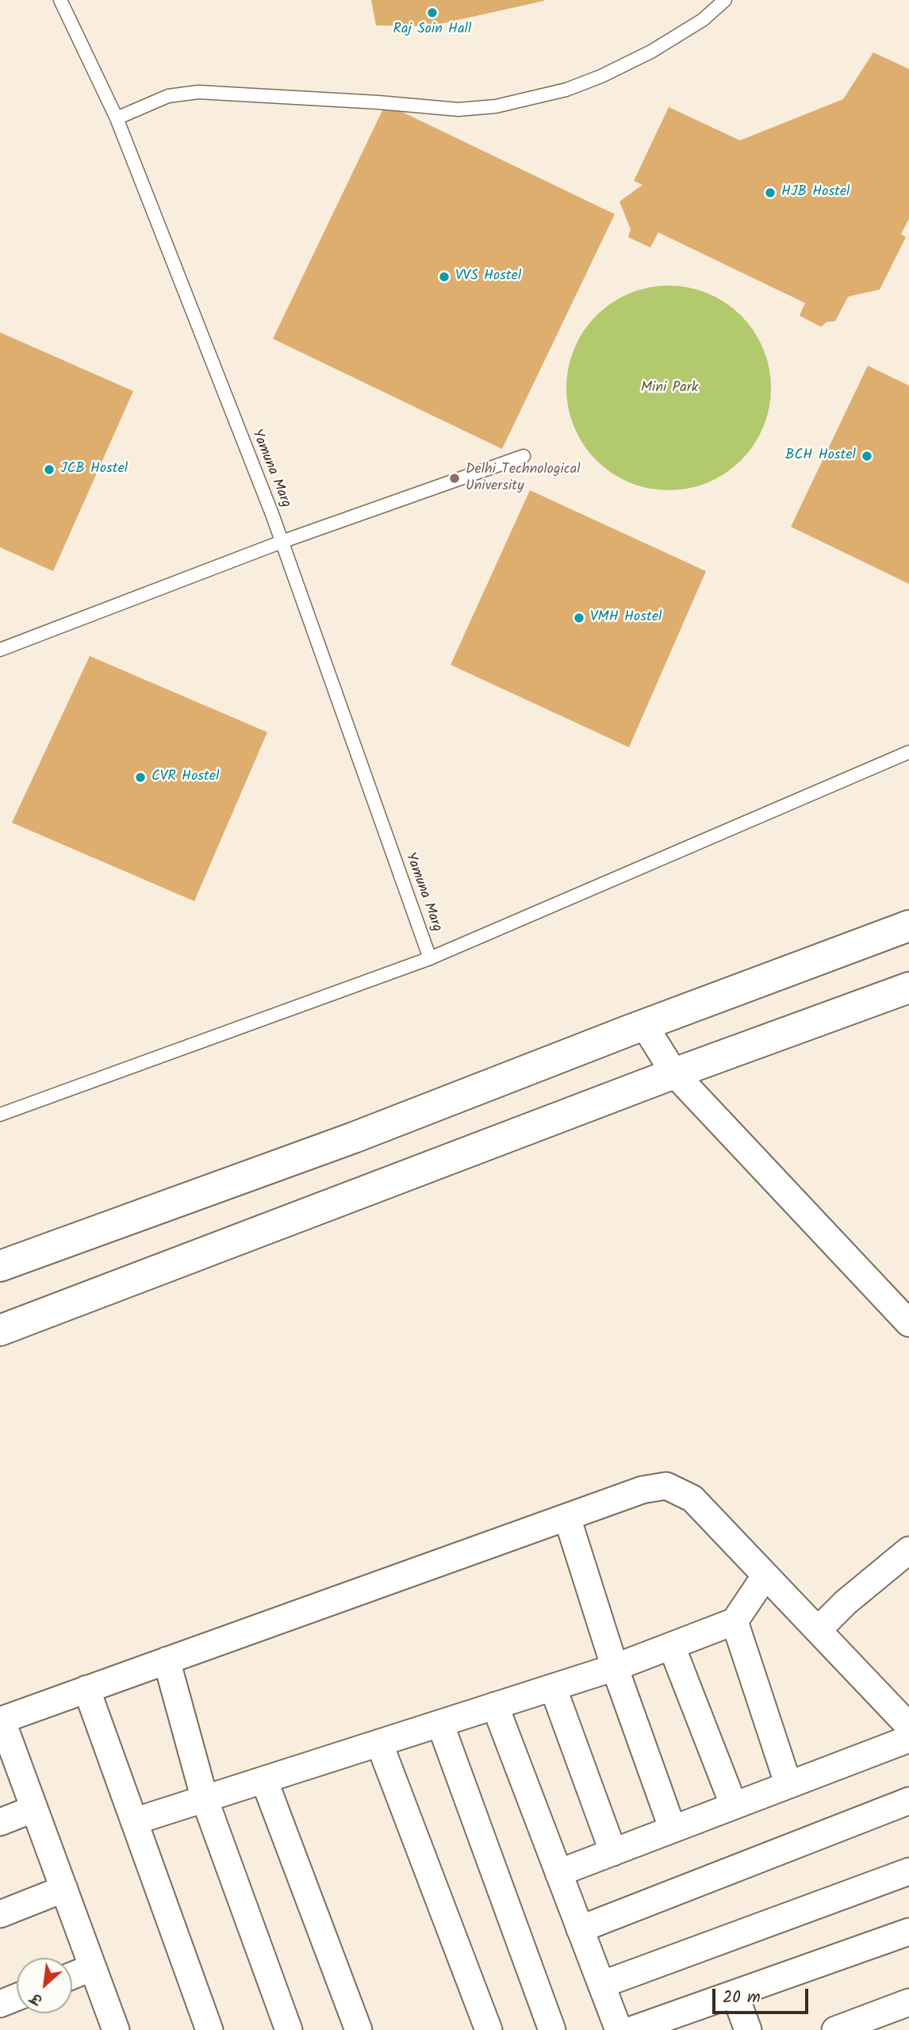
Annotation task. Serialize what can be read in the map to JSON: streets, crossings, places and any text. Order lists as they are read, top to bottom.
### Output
{
  "streets": {
    "lane": ["Yamuna Marg"]
  },
  "parks": ["Mini Park"],
  "places": [
    "Raj Soin Hall",
    "HJB Hostel",
    "VVS Hostel",
    "BCH Hostel",
    "JCB Hostel",
    "Delhi Technological University",
    "VMH Hostel",
    "CVR Hostel"
  ],
  "scale_bar": "20 m",
  "north": "bottom left"
}
